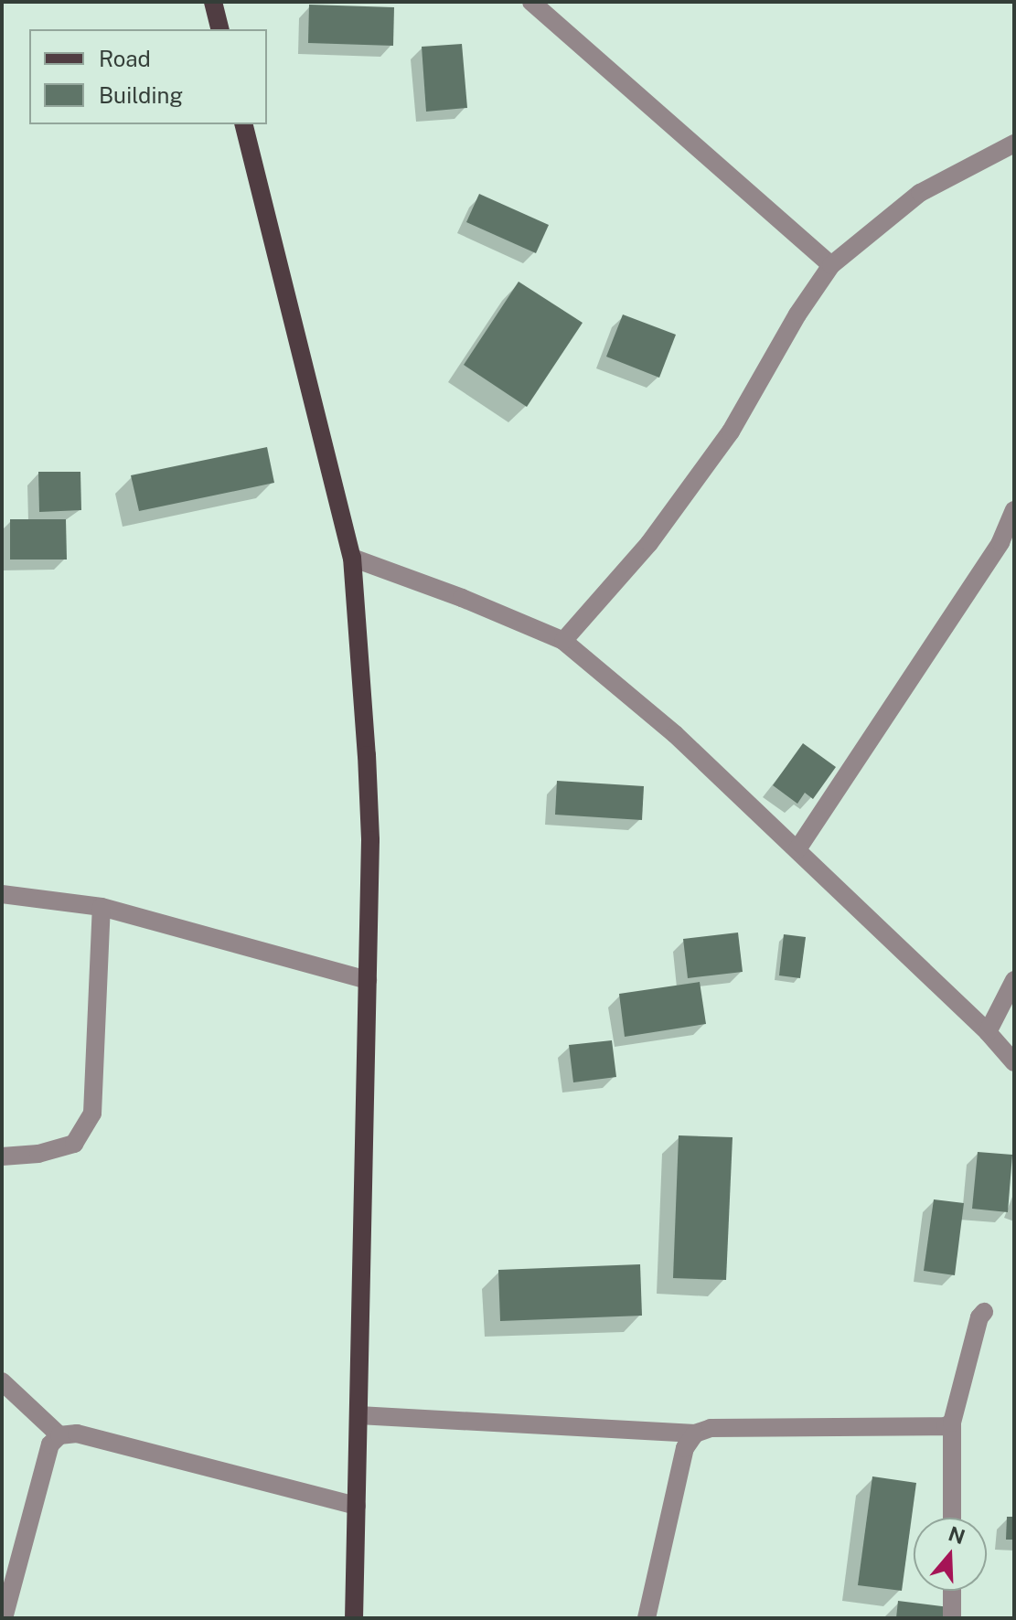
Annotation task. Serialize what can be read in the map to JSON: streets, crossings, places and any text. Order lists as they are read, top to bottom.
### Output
{
  "legend": ["Road", "Building"],
  "north": "top"
}
